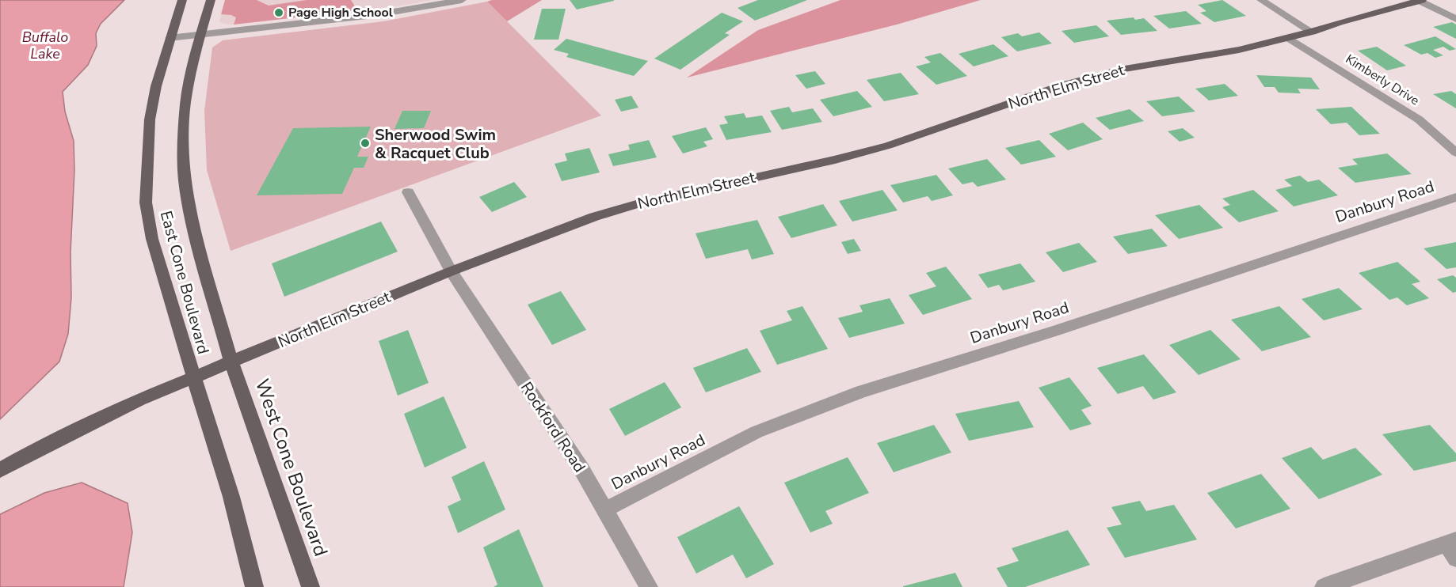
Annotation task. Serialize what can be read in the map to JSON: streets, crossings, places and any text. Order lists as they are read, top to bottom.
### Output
{
  "streets": {
    "main road": ["North Elm Street", "East Cone Boulevard", "West Cone Boulevard"],
    "street": ["Kimberly Drive", "Danbury Road", "Rockford Road"]
  },
  "crossings": [
    ["Kimberly Drive", "North Elm Street"],
    ["North Elm Street", "East Cone Boulevard"],
    ["North Elm Street", "Rockford Road"],
    ["North Elm Street", "West Cone Boulevard"],
    ["Danbury Road", "Rockford Road"],
    ["East Cone Boulevard", "West Cone Boulevard"]
  ],
  "water": ["Buffalo Lake"],
  "places": ["Page High School", "Sherwood Swim & Racquet Club"]
}
